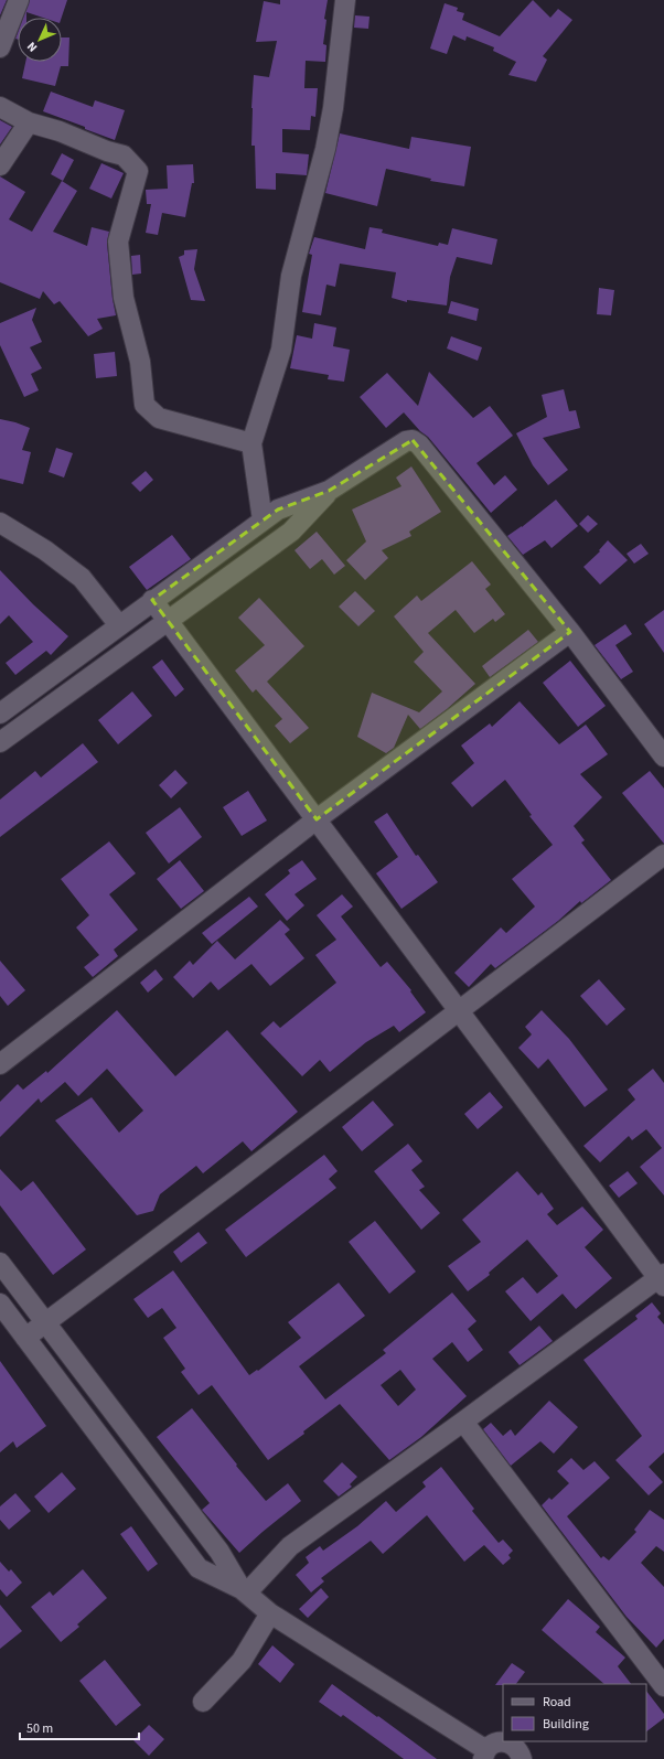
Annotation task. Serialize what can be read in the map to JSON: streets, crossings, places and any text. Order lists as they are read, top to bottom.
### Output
{
  "legend": ["Road", "Building"],
  "scale_bar": "50 m",
  "north": "bottom left"
}
